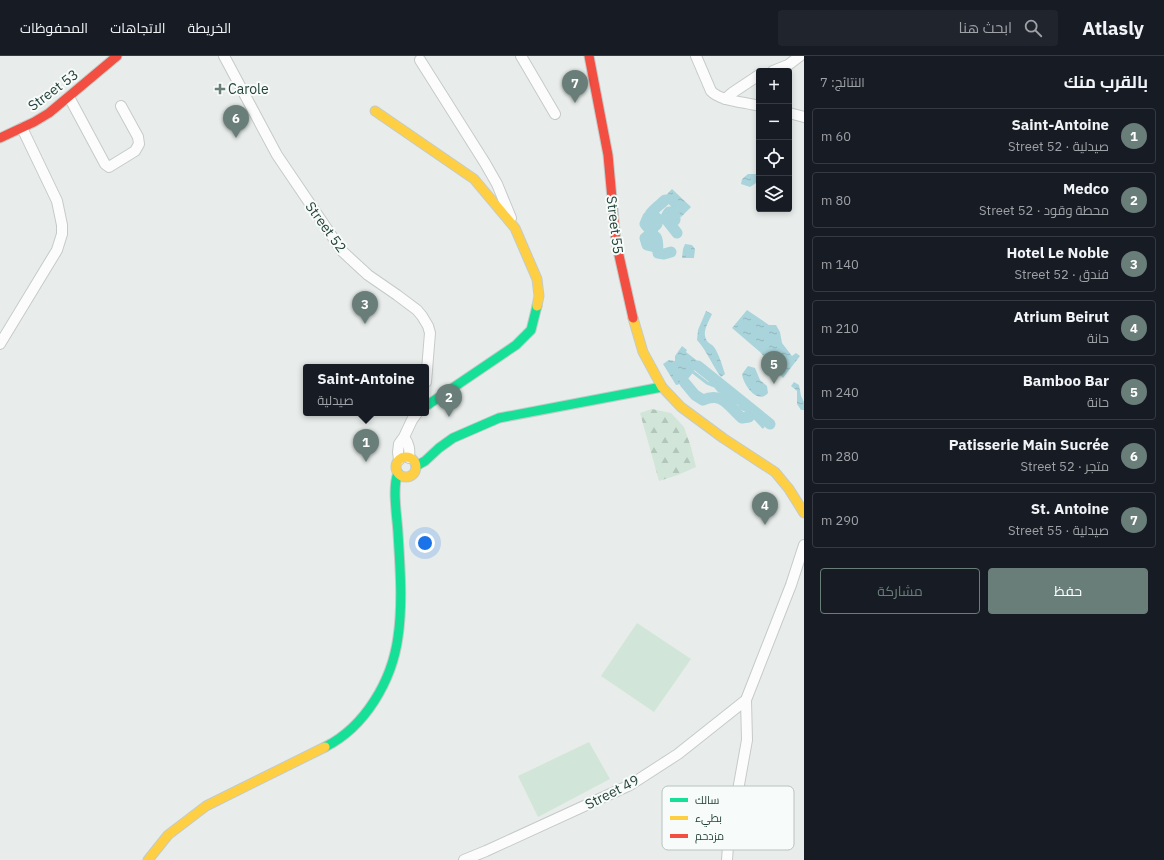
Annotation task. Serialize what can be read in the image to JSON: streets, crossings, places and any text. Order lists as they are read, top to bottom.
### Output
{
  "streets": {
    "street": [
      "Street 53",
      "Street 55",
      "Street 52",
      "Street 49"
    ]
  },
  "places": {
    "health": ["Carole"]
  },
  "legend": ["سالك", "بطيء", "مزدحم"],
  "page": {
    "header": "Atlasly",
    "search": "ابحث هنا",
    "nav": ["الخريطة", "الاتجاهات", "المحفوظات"],
    "heading": ["بالقرب منك", "النتائج: 7"],
    "map_buttons": ["+", "−"],
    "pins": [
      "7",
      "6",
      "3",
      "5",
      "2",
      "1",
      "4"
    ],
    "list": [
      {
        "mark": "1",
        "name": "Saint-Antoine",
        "note": "صيدلية · Street 52",
        "value": "60 m"
      },
      {
        "mark": "2",
        "name": "Medco",
        "note": "محطة وقود · Street 52",
        "value": "80 m"
      },
      {
        "mark": "3",
        "name": "Hotel Le Noble",
        "note": "فندق · Street 52",
        "value": "140 m"
      },
      {
        "mark": "4",
        "name": "Atrium Beirut",
        "note": "حانة",
        "value": "210 m"
      },
      {
        "mark": "5",
        "name": "Bamboo Bar",
        "note": "حانة",
        "value": "240 m"
      },
      {
        "mark": "6",
        "name": "Patisserie Main Sucrée",
        "note": "متجر · Street 52",
        "value": "280 m"
      },
      {
        "mark": "7",
        "name": "St. Antoine",
        "note": "صيدلية · Street 55",
        "value": "290 m"
      }
    ],
    "popup": ["Saint-Antoine", "صيدلية"],
    "buttons": ["حفظ", "مشاركة"]
  }
}
